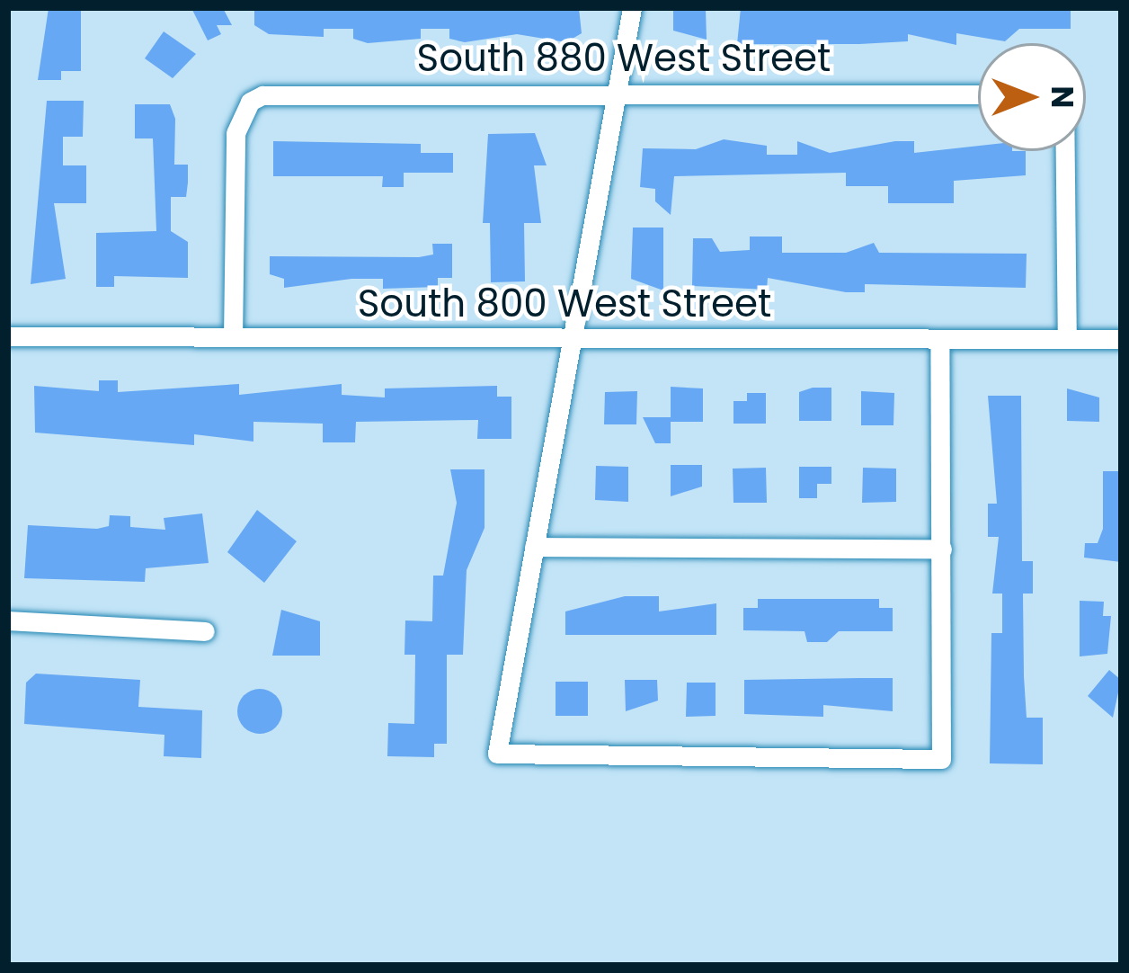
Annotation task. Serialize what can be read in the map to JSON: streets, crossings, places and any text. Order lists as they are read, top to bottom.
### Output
{
  "streets": {
    "street": ["South 880 West Street", "South 800 West Street"]
  },
  "crossings": [
    ["South 880 West Street", "South 800 West Street"]
  ],
  "north": "right"
}
